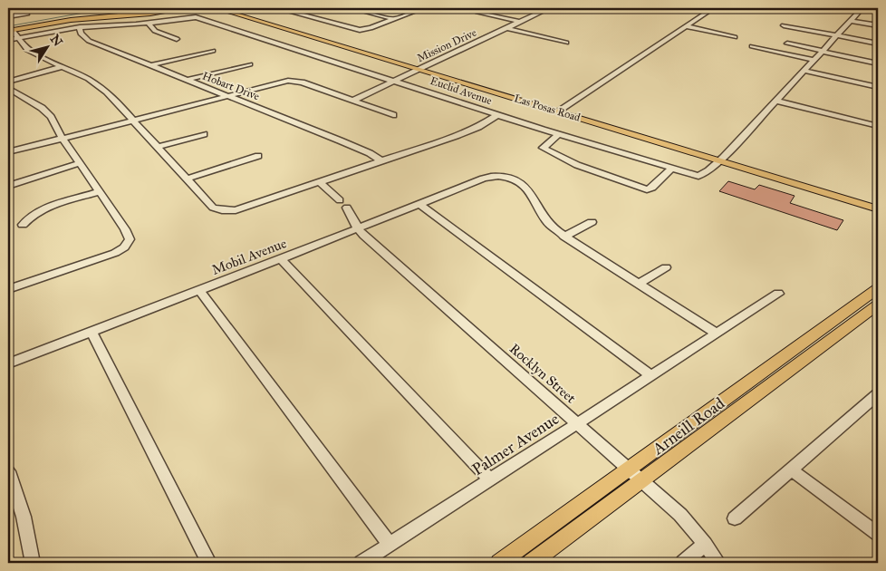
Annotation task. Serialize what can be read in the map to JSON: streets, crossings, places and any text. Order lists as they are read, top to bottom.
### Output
{
  "streets": {
    "main road": ["Las Posas Road", "Arneill Road"],
    "street": [
      "Mission Drive",
      "Hobart Drive",
      "Euclid Avenue",
      "Mobil Avenue",
      "Rocklyn Street",
      "Palmer Avenue"
    ]
  },
  "crossings": [
    ["Mission Drive", "Euclid Avenue"],
    ["Mission Drive", "Las Posas Road"],
    ["Euclid Avenue", "Las Posas Road"],
    ["Mobil Avenue", "Rocklyn Street"],
    ["Rocklyn Street", "Arneill Road"],
    ["Rocklyn Street", "Palmer Avenue"]
  ],
  "north": "top right"
}
